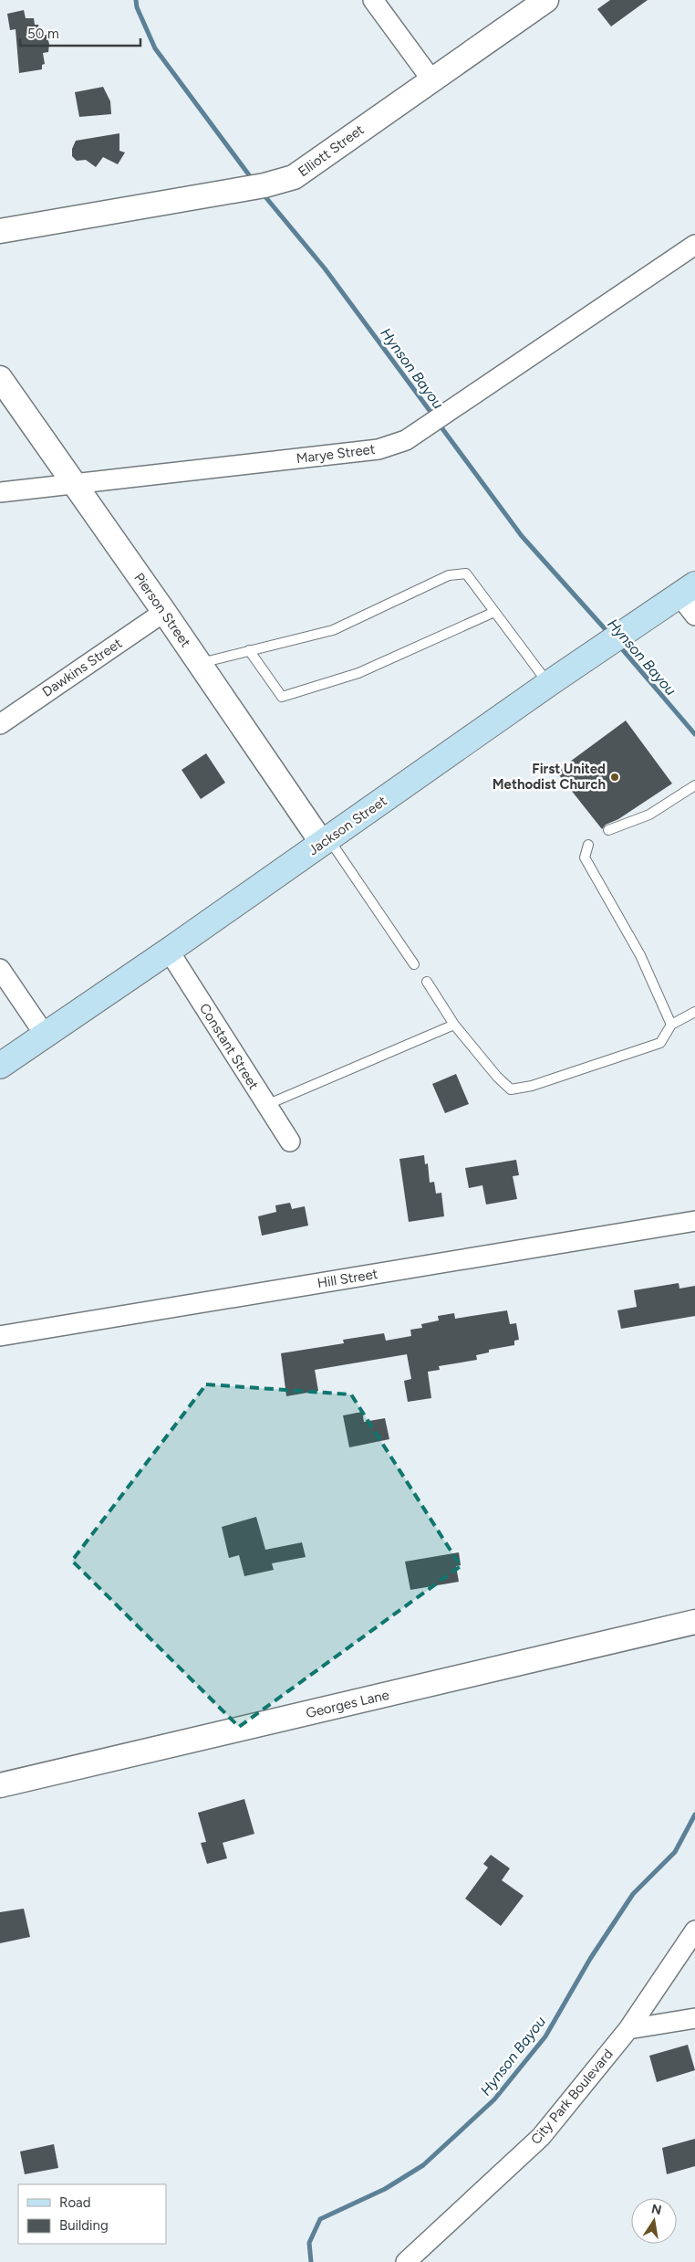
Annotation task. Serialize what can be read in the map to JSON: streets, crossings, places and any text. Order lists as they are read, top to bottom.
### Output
{
  "streets": {
    "main road": ["Jackson Street"],
    "street": [
      "Elliott Street",
      "Marye Street",
      "Pierson Street",
      "Dawkins Street",
      "Constant Street",
      "Hill Street",
      "Georges Lane",
      "City Park Boulevard"
    ]
  },
  "crossings": [
    ["Marye Street", "Pierson Street"],
    ["Pierson Street", "Dawkins Street"],
    ["Pierson Street", "Jackson Street"],
    ["Jackson Street", "Constant Street"]
  ],
  "water": ["Hynson Bayou"],
  "places": ["First United Methodist Church"],
  "legend": ["Road", "Building"],
  "scale_bar": "50 m",
  "north": "top"
}
